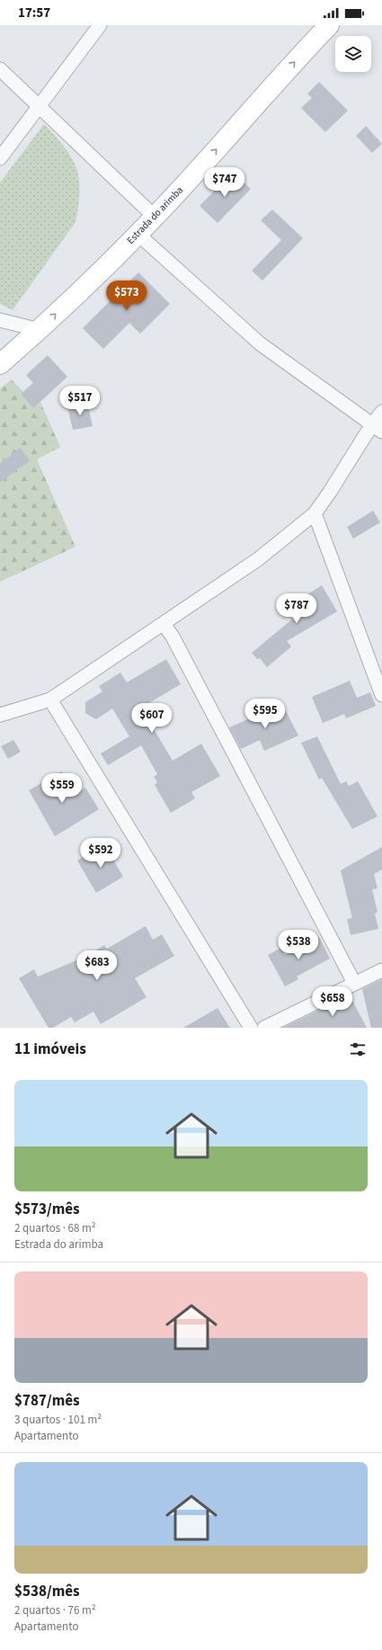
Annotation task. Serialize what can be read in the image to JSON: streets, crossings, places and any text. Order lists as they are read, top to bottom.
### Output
{
  "streets": {
    "main road": ["Estrada do arimba"]
  },
  "one_way": ["Estrada do arimba"],
  "page": {
    "status": "17:57",
    "price": [
      "$747",
      "$573",
      "$517",
      "$787",
      "$595",
      "$607",
      "$559",
      "$592",
      "$538",
      "$683",
      "$658"
    ],
    "heading": "11 imóveis",
    "list": [
      {
        "name": "$573/mês",
        "note": "2 quartos · 68 m² · Estrada do arimba"
      },
      {
        "name": "$787/mês",
        "note": "3 quartos · 101 m² · Apartamento"
      },
      {
        "name": "$538/mês",
        "note": "2 quartos · 76 m² · Apartamento"
      }
    ]
  }
}
